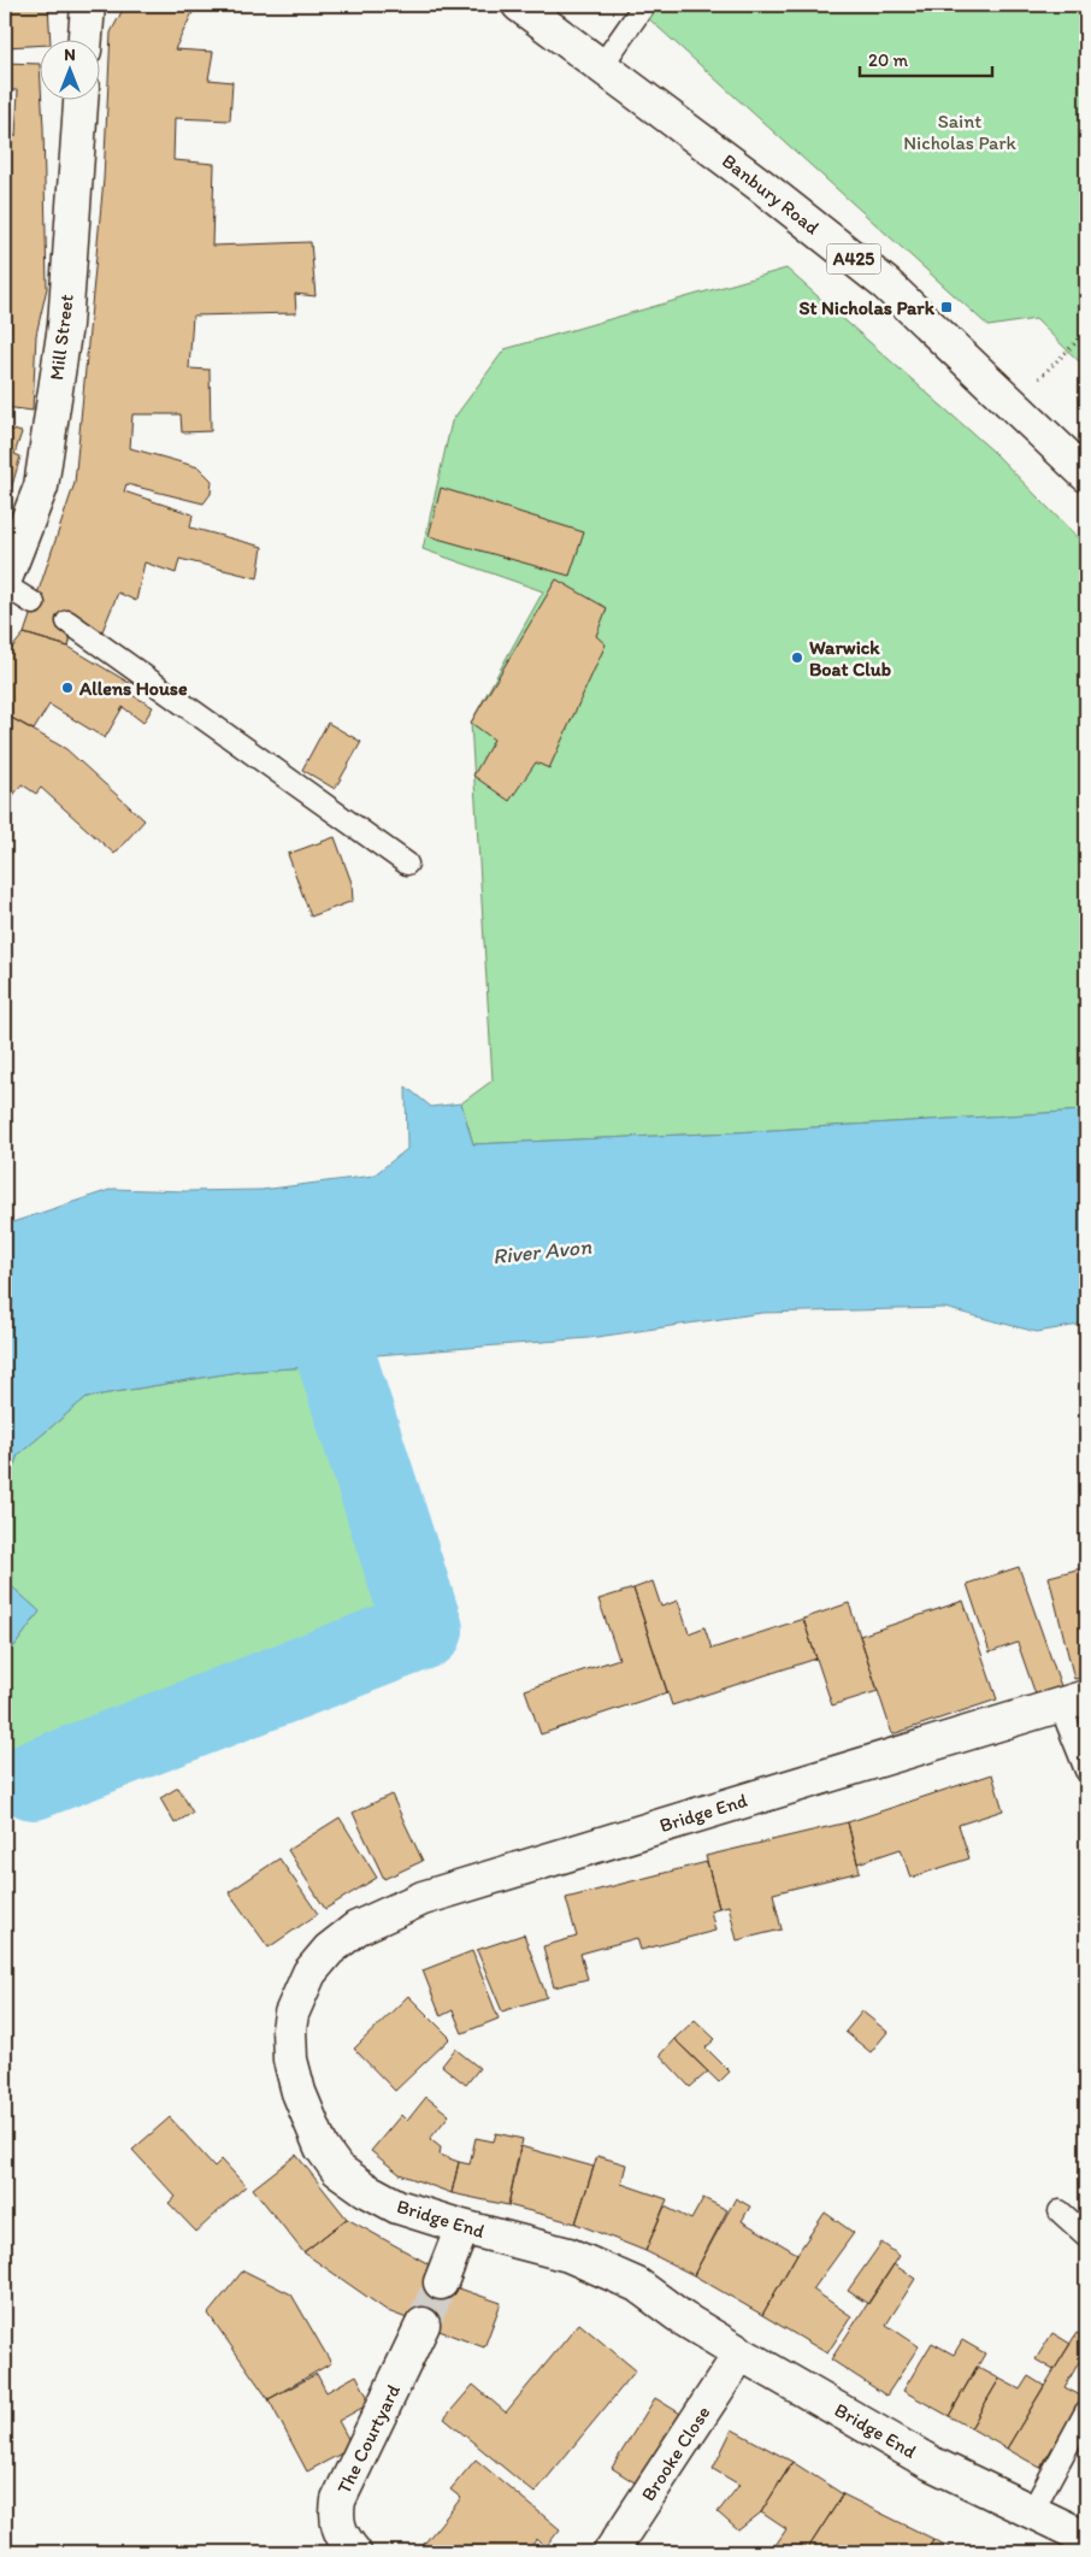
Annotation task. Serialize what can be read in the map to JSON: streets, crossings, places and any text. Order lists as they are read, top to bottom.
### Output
{
  "streets": {
    "street": [
      "Banbury Road",
      "A425",
      "Mill Street",
      "Bridge End",
      "The Courtyard",
      "Brooke Close"
    ]
  },
  "crossings": [
    ["Bridge End", "Brooke Close"]
  ],
  "water": ["River Avon"],
  "parks": ["Saint Nicholas Park"],
  "places": {
    "transit": ["St Nicholas Park"],
    "other": ["Warwick Boat Club", "Allens House"]
  },
  "scale_bar": "20 m",
  "north": "top"
}
